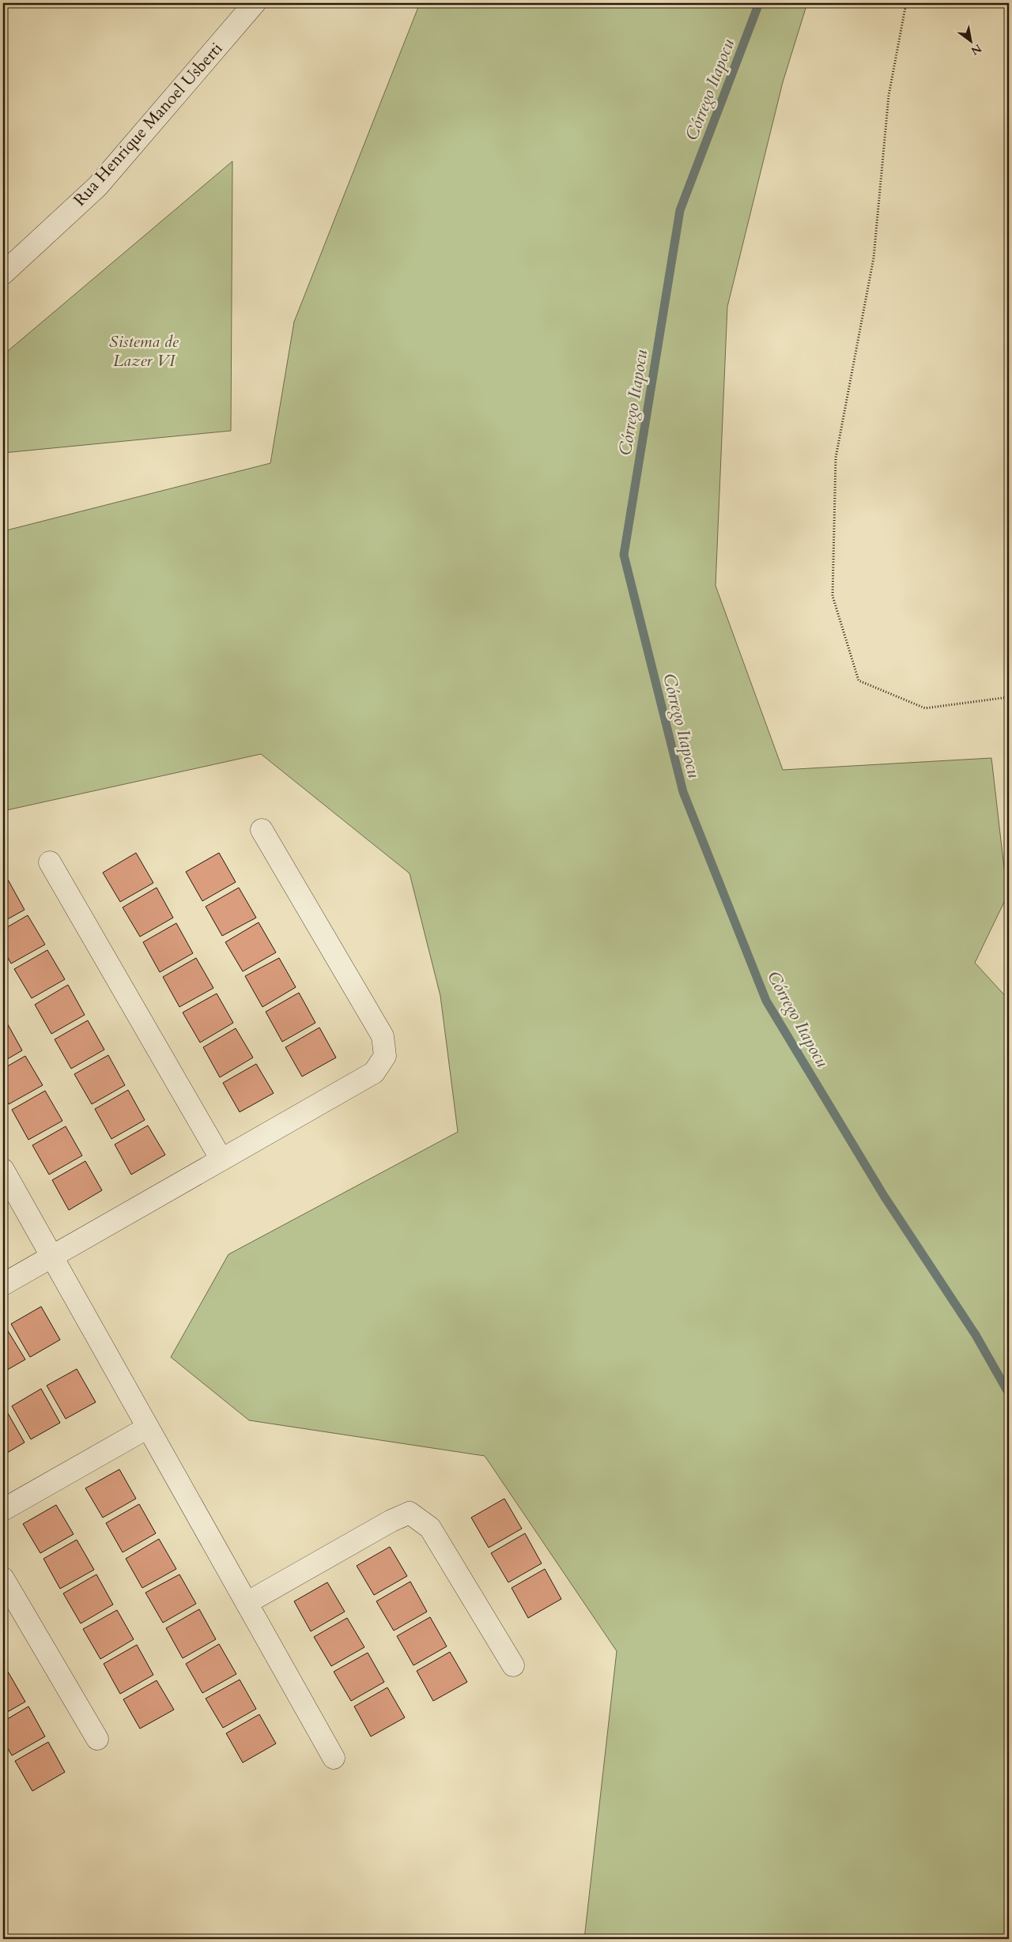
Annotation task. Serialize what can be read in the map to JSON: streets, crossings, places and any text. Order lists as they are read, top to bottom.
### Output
{
  "streets": {
    "street": ["Rua Henrique Manoel Usberti"]
  },
  "water": ["Córrego Itapocu"],
  "parks": ["Sistema de Lazer VI"],
  "north": "bottom right"
}
